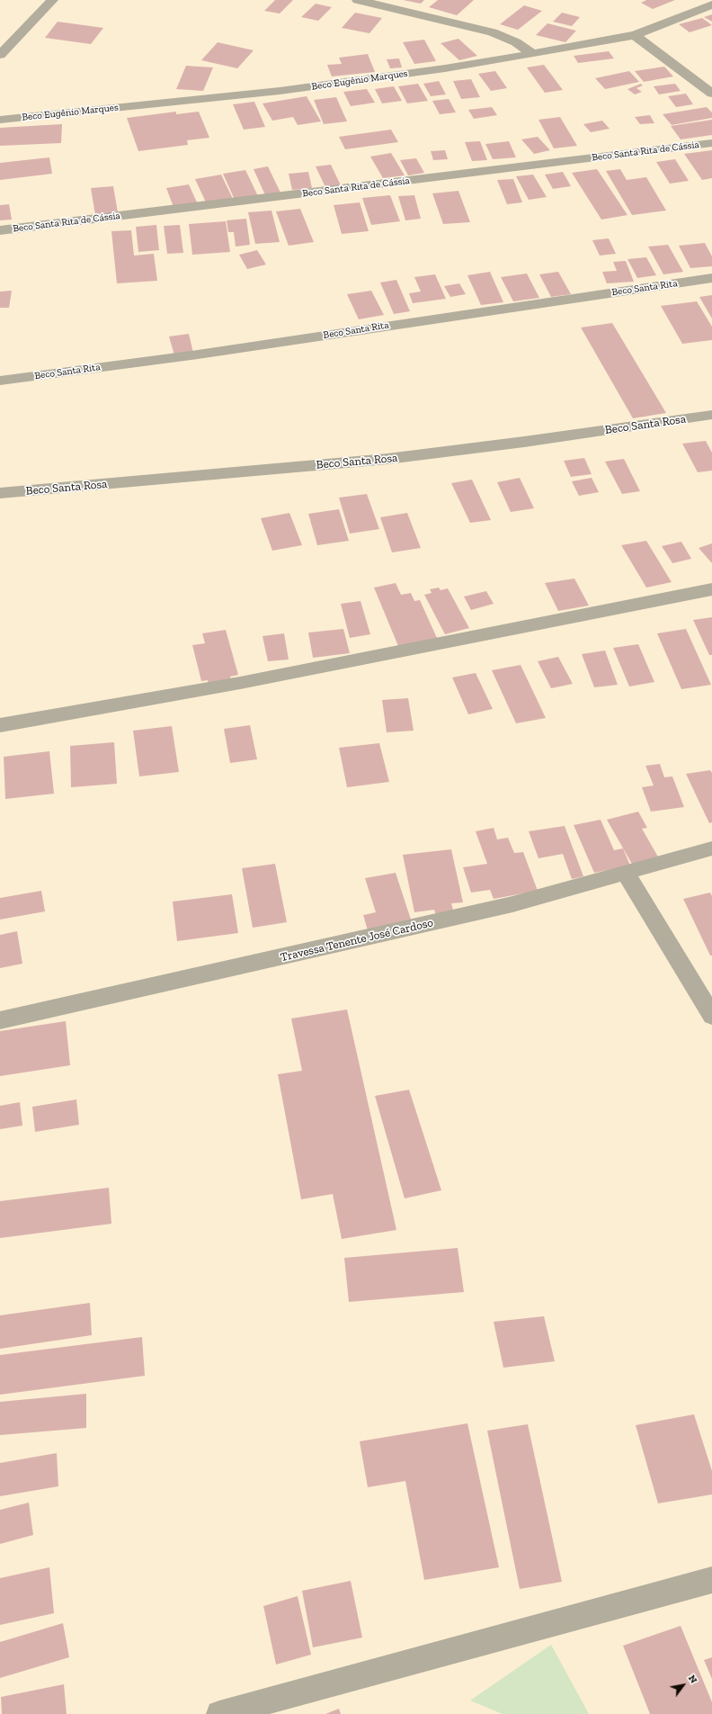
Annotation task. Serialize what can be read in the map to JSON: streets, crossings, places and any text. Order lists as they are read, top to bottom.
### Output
{
  "streets": {
    "street": [
      "Beco Eugênio Marques",
      "Beco Santa Rita de Cássia",
      "Beco Santa Rita",
      "Beco Santa Rosa",
      "Travessa Tenente José Cardoso"
    ]
  },
  "north": "top right"
}
